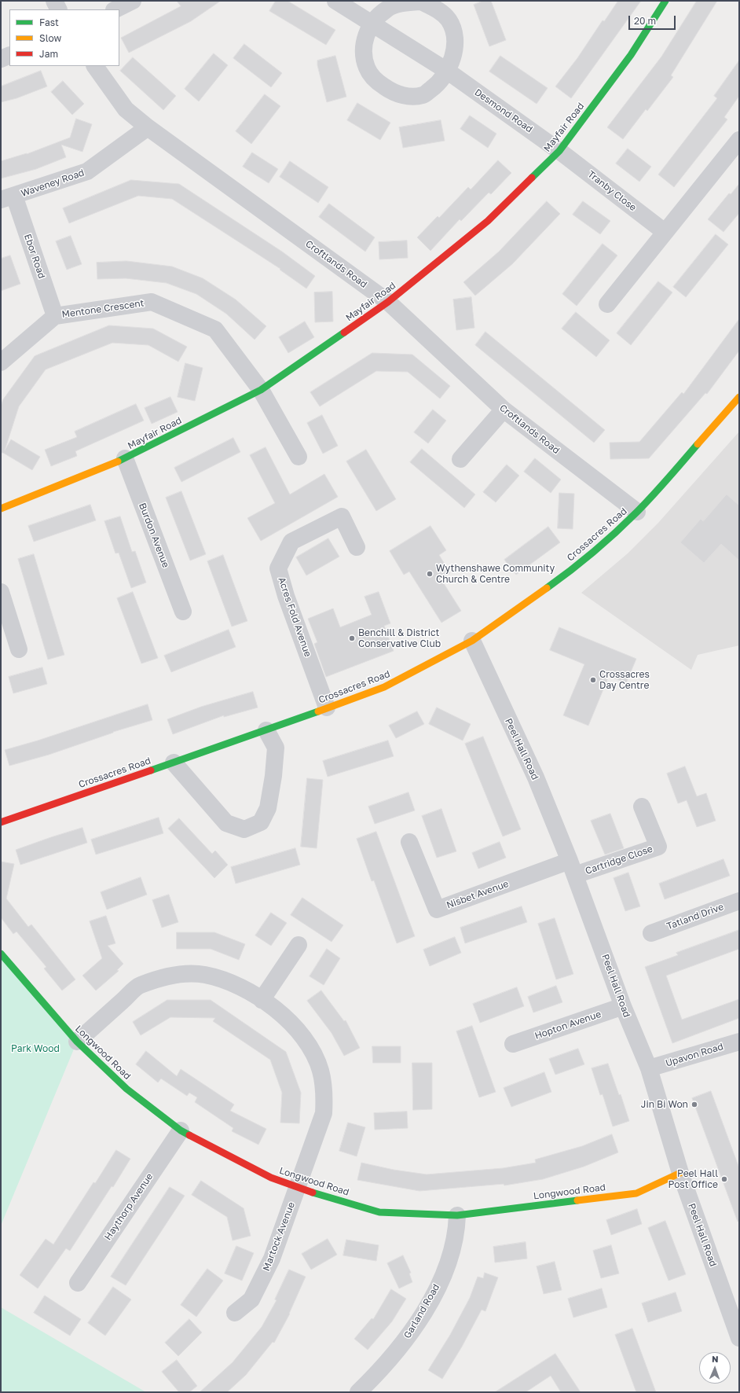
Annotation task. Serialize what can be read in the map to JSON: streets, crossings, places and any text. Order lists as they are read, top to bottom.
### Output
{
  "streets": {
    "street": [
      "Desmond Road",
      "Mayfair Road",
      "Waveney Road",
      "Tranby Close",
      "Ebor Road",
      "Croftlands Road",
      "Mentone Crescent",
      "Crossacres Road",
      "Burdon Avenue",
      "Acres Fold Avenue",
      "Peel Hall Road",
      "Cartridge Close",
      "Nisbet Avenue",
      "Tatland Drive",
      "Hopton Avenue",
      "Longwood Road",
      "Upavon Road",
      "Haythorp Avenue",
      "Martock Avenue",
      "Garland Road"
    ]
  },
  "crossings": [
    ["Desmond Road", "Mayfair Road"],
    ["Desmond Road", "Tranby Close"],
    ["Mayfair Road", "Tranby Close"],
    ["Mayfair Road", "Croftlands Road"],
    ["Mayfair Road", "Mentone Crescent"],
    ["Mayfair Road", "Burdon Avenue"],
    ["Waveney Road", "Ebor Road"],
    ["Waveney Road", "Croftlands Road"],
    ["Ebor Road", "Mentone Crescent"],
    ["Croftlands Road", "Crossacres Road"],
    ["Crossacres Road", "Acres Fold Avenue"],
    ["Crossacres Road", "Peel Hall Road"],
    ["Peel Hall Road", "Cartridge Close"],
    ["Peel Hall Road", "Nisbet Avenue"],
    ["Peel Hall Road", "Hopton Avenue"],
    ["Peel Hall Road", "Longwood Road"],
    ["Peel Hall Road", "Upavon Road"],
    ["Cartridge Close", "Nisbet Avenue"],
    ["Longwood Road", "Haythorp Avenue"],
    ["Longwood Road", "Martock Avenue"],
    ["Longwood Road", "Garland Road"]
  ],
  "parks": ["Park Wood"],
  "places": [
    "Wythenshawe Community Church & Centre",
    "Benchill & District Conservative Club",
    "Crossacres Day Centre",
    "Jin Bi Won",
    "Peel Hall Post Office"
  ],
  "legend": ["Fast", "Slow", "Jam"],
  "scale_bar": "20 m",
  "north": "top"
}
